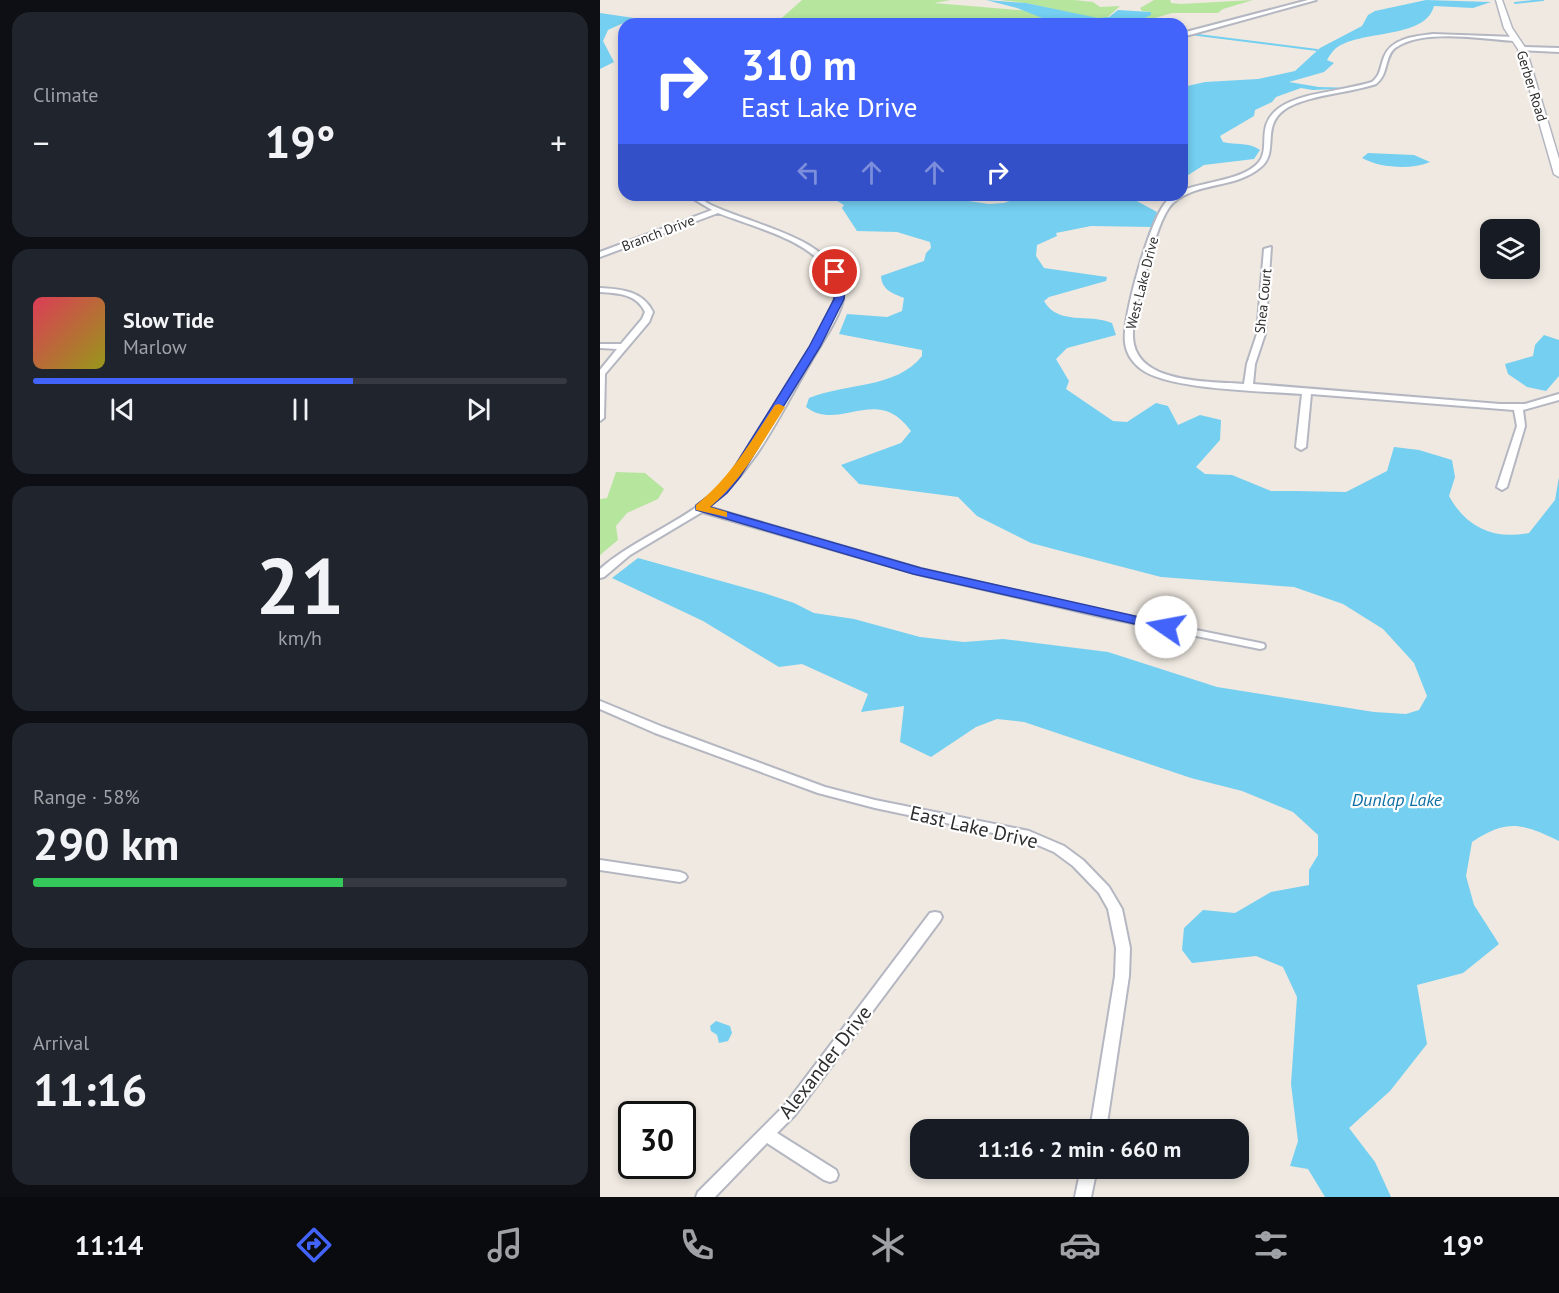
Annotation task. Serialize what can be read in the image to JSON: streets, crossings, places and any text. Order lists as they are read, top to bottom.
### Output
{
  "streets": {
    "street": [
      "Gerber Road",
      "Branch Drive",
      "West Lake Drive",
      "Shea Court",
      "East Lake Drive",
      "Alexander Drive"
    ]
  },
  "crossings": [
    ["Gerber Road", "West Lake Drive"],
    ["West Lake Drive", "Shea Court"]
  ],
  "water": ["Dunlap Lake"],
  "page": {
    "tile": [
      "Climate",
      ["21", "km/h"],
      ["Range · 58%", "290 km"],
      ["Arrival", "11:16"]
    ],
    "turn": ["310 m", "East Lake Drive"],
    "heat": ["−", "19°", "+"],
    "song": ["Slow Tide", "Marlow"],
    "limit": "30",
    "trip": "11:16 · 2 min · 660 m",
    "tabs": ["11:14", "19°"]
  }
}
